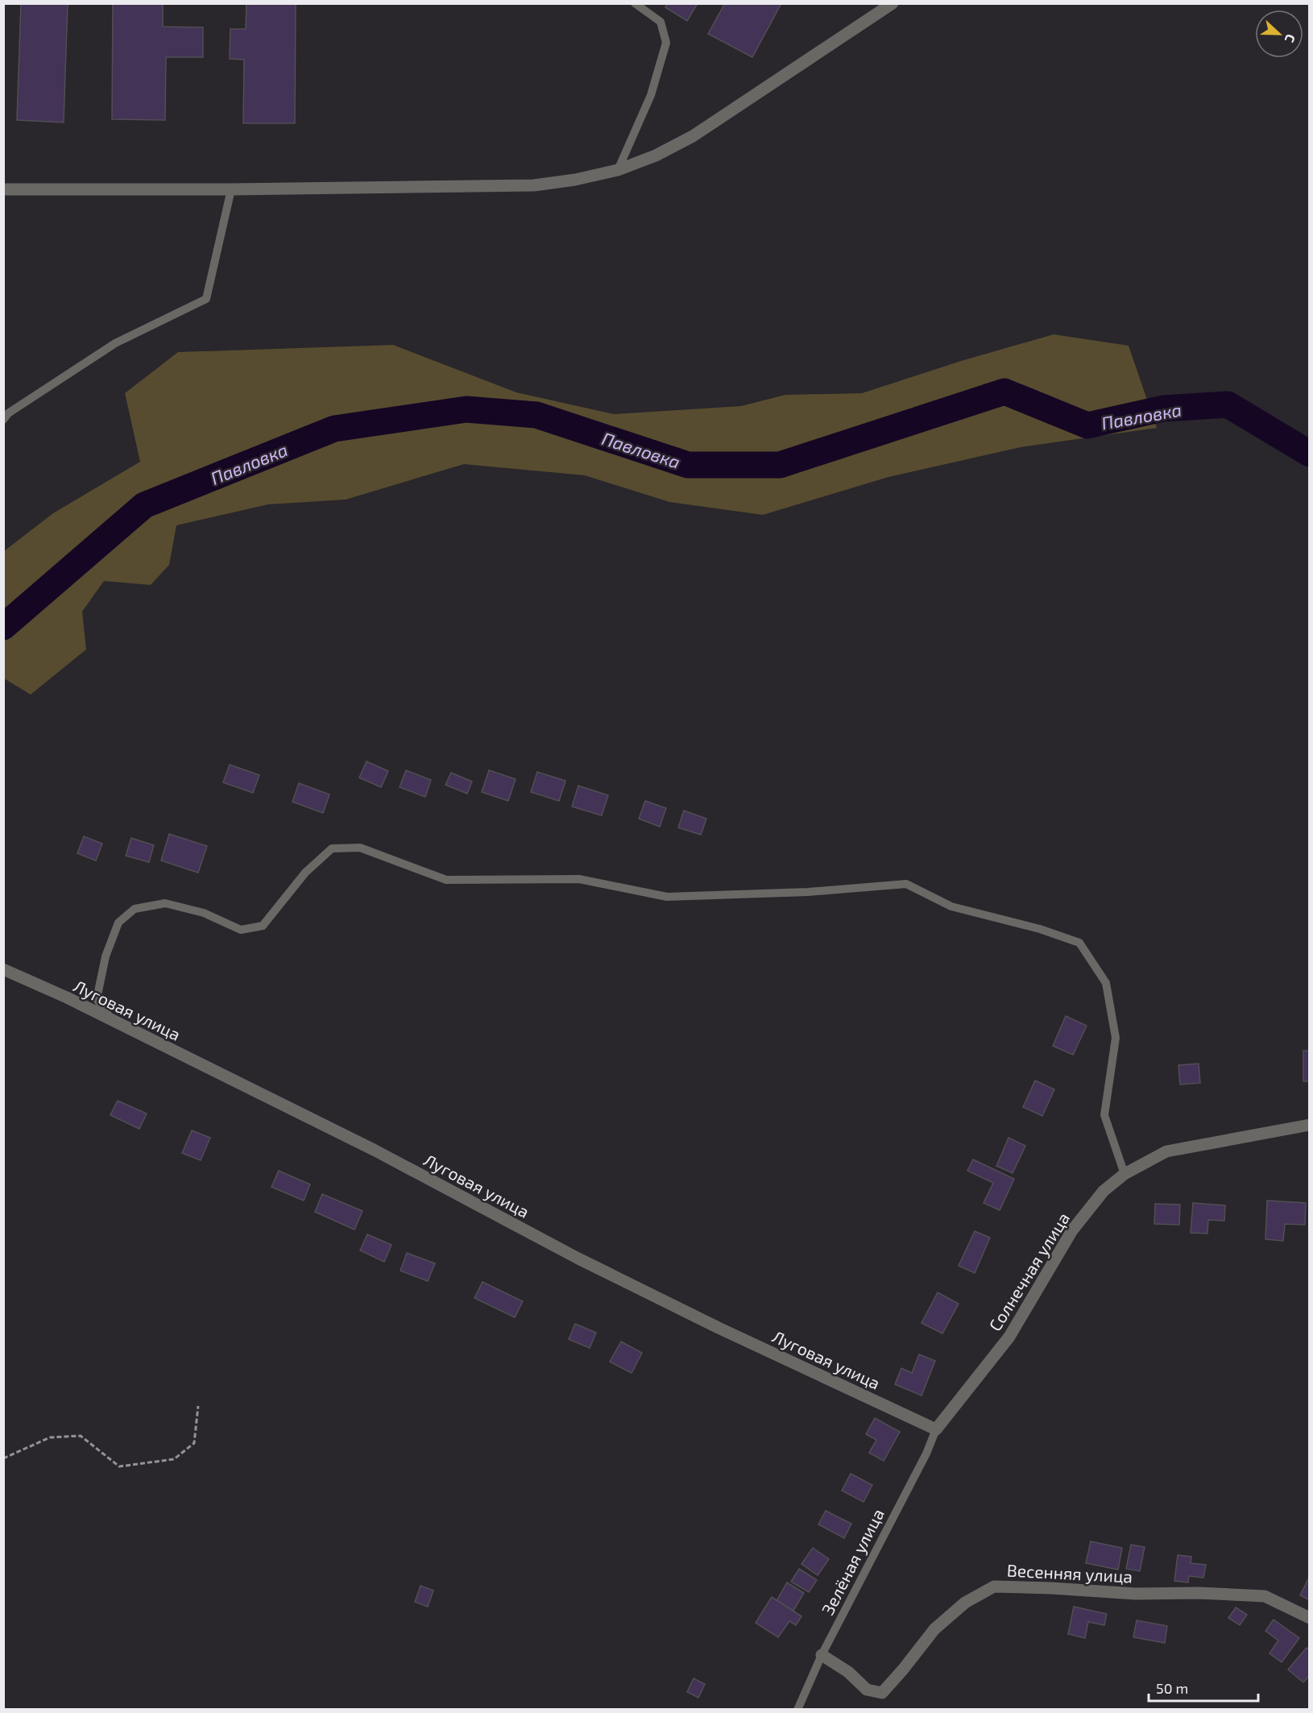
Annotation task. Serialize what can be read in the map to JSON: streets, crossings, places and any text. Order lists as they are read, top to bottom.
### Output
{
  "streets": {
    "street": ["Луговая улица", "Солнечная улица", "Весенняя улица"],
    "lane": ["Зелёная улица"]
  },
  "crossings": [
    ["Луговая улица", "Солнечная улица"],
    ["Луговая улица", "Зелёная улица"],
    ["Солнечная улица", "Зелёная улица"],
    ["Зелёная улица", "Весенняя улица"]
  ],
  "water": ["Павловка"],
  "scale_bar": "50 m",
  "north": "right"
}
